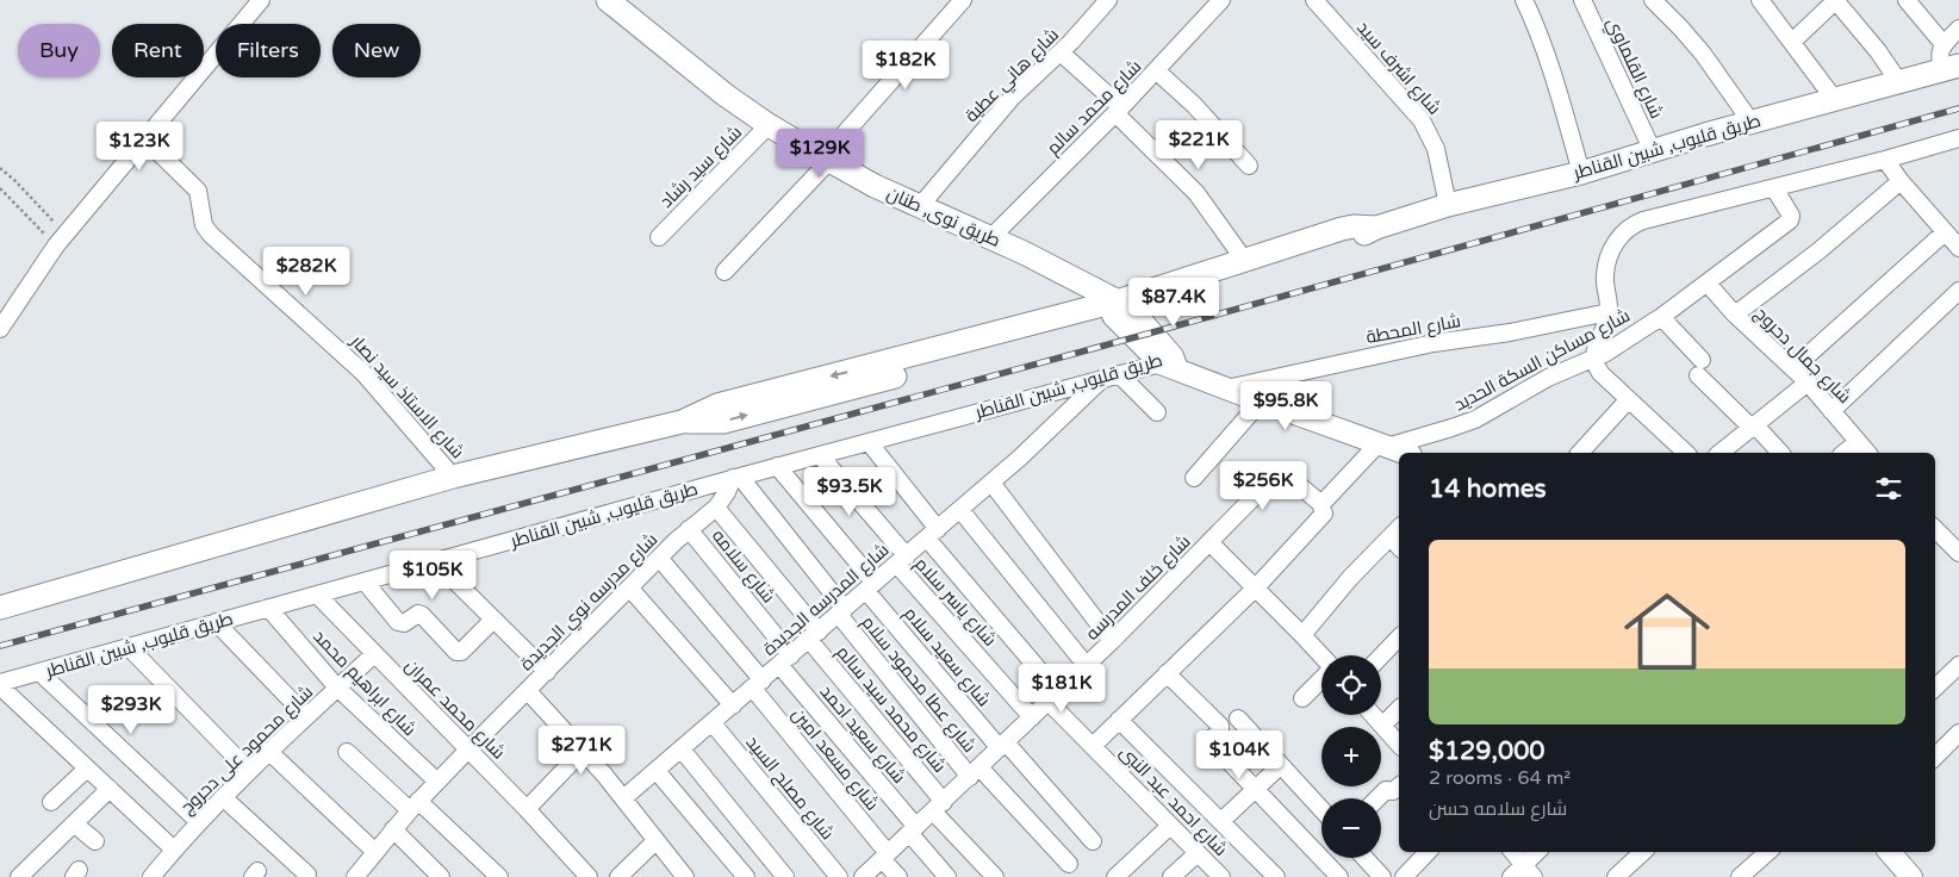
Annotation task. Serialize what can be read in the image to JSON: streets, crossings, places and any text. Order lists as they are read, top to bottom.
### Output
{
  "streets": {
    "main road": ["طريق قليوب, شبين القناطر", "طريق نوى, طنان"],
    "street": [
      "شارع اشرف سيد",
      "شارع القلماوي",
      "شارع هاني عطية",
      "شارع محمد سالم",
      "شارع سيد رشاد",
      "شارع المحطة",
      "شارع جمال دحروج",
      "شارع مساكن السكة الحديد",
      "شارع الاستاذ سيد نصار",
      "شارع سلامه",
      "شارع خلف المدرسه",
      "شارع المدرسه الجديدة",
      "شارع مدرسه نوي الجديدة",
      "شارع ياسر سلام",
      "شارع سعيد سلام",
      "شارع ابراهيم محمد",
      "شارع عطا محمود سلام",
      "شارع محمد عمران",
      "شارع محمد سيد سالم",
      "شارع سعيد احمد",
      "شارع محمود على دحروج",
      "شارع مسعد امين",
      "شارع مصلح السيد",
      "شارع احمد عبد النبى"
    ]
  },
  "crossings": [
    ["شارع اشرف سيد", "طريق قليوب, شبين القناطر"],
    ["شارع القلماوي", "طريق قليوب, شبين القناطر"],
    ["شارع هاني عطية", "طريق نوى, طنان"],
    ["شارع محمد سالم", "طريق نوى, طنان"],
    ["طريق قليوب, شبين القناطر", "طريق نوى, طنان"],
    ["طريق قليوب, شبين القناطر", "شارع الاستاذ سيد نصار"],
    ["طريق قليوب, شبين القناطر", "شارع المدرسه الجديدة"],
    ["طريق قليوب, شبين القناطر", "شارع مدرسه نوي الجديدة"],
    ["طريق قليوب, شبين القناطر", "شارع ياسر سلام"],
    ["طريق قليوب, شبين القناطر", "شارع سعيد سلام"],
    ["طريق قليوب, شبين القناطر", "شارع ابراهيم محمد"],
    ["طريق قليوب, شبين القناطر", "شارع عطا محمود سلام"],
    ["طريق قليوب, شبين القناطر", "شارع محمد عمران"],
    ["طريق قليوب, شبين القناطر", "شارع احمد عبد النبى"],
    ["شارع سيد رشاد", "طريق نوى, طنان"],
    ["شارع جمال دحروج", "شارع مساكن السكة الحديد"],
    ["شارع سلامه", "شارع المدرسه الجديدة"],
    ["شارع سلامه", "شارع مدرسه نوي الجديدة"],
    ["شارع سلامه", "شارع سعيد احمد"],
    ["شارع خلف المدرسه", "شارع ياسر سلام"],
    ["شارع خلف المدرسه", "شارع سعيد سلام"],
    ["شارع خلف المدرسه", "شارع عطا محمود سلام"],
    ["شارع خلف المدرسه", "شارع محمد سيد سالم"],
    ["شارع خلف المدرسه", "شارع سعيد احمد"],
    ["شارع خلف المدرسه", "شارع مسعد امين"],
    ["شارع خلف المدرسه", "شارع احمد عبد النبى"],
    ["شارع المدرسه الجديدة", "شارع ياسر سلام"],
    ["شارع المدرسه الجديدة", "شارع سعيد سلام"],
    ["شارع المدرسه الجديدة", "شارع عطا محمود سلام"],
    ["شارع المدرسه الجديدة", "شارع محمد سيد سالم"],
    ["شارع المدرسه الجديدة", "شارع سعيد احمد"],
    ["شارع المدرسه الجديدة", "شارع مسعد امين"],
    ["شارع المدرسه الجديدة", "شارع مصلح السيد"],
    ["شارع المدرسه الجديدة", "شارع احمد عبد النبى"],
    ["شارع مدرسه نوي الجديدة", "شارع ابراهيم محمد"],
    ["شارع مدرسه نوي الجديدة", "شارع عطا محمود سلام"],
    ["شارع مدرسه نوي الجديدة", "شارع محمد عمران"],
    ["شارع مدرسه نوي الجديدة", "شارع محمد سيد سالم"],
    ["شارع مدرسه نوي الجديدة", "شارع مسعد امين"],
    ["شارع ابراهيم محمد", "شارع محمود على دحروج"],
    ["شارع محمد عمران", "شارع محمود على دحروج"]
  ],
  "page": {
    "chip": [
      "Buy",
      "Rent",
      "Filters",
      "New"
    ],
    "price": [
      "$182K",
      "$221K",
      "$123K",
      "$129K",
      "$282K",
      "$87.4K",
      "$95.8K",
      "$256K",
      "$93.5K",
      "$105K",
      "$181K",
      "$293K",
      "$271K",
      "$104K"
    ],
    "heading": "14 homes",
    "list": [
      {
        "name": "$129,000",
        "note": "2 rooms · 64 m² · شارع سلامه حسن"
      }
    ],
    "map_buttons": ["+", "−"]
  }
}
